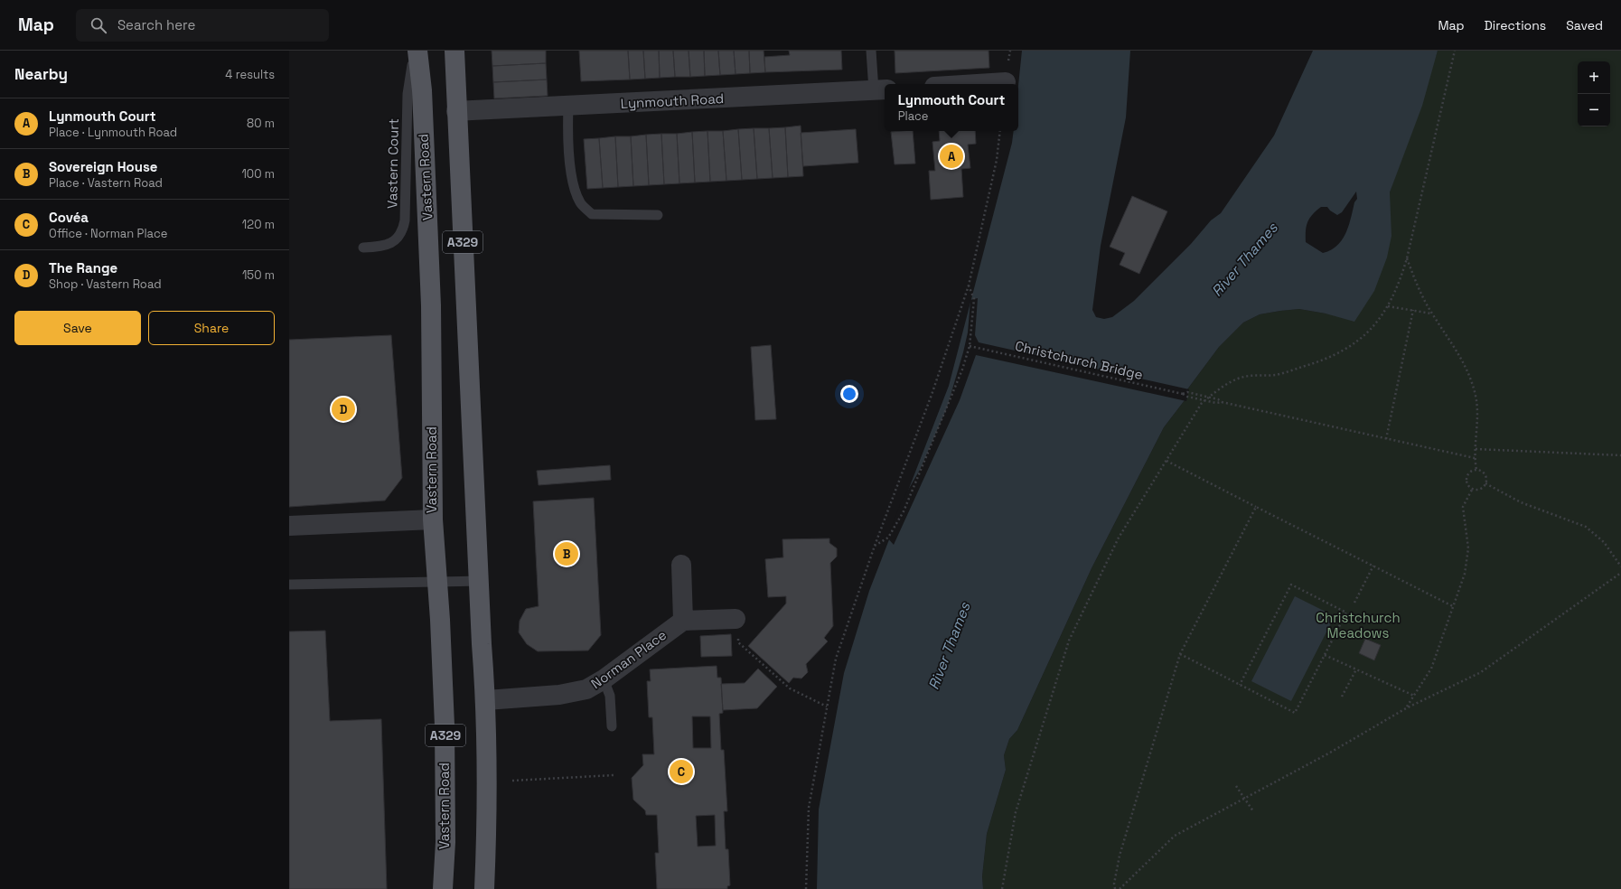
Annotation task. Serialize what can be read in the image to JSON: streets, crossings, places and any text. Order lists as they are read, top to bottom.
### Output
{
  "streets": {
    "main road": ["Vastern Road", "A329"],
    "street": ["Lynmouth Road", "Norman Place"],
    "lane": ["Vastern Court"],
    "path": ["Christchurch Bridge"]
  },
  "crossings": [
    ["Lynmouth Road", "A329"],
    ["Vastern Court", "Vastern Road"],
    ["A329", "Norman Place"]
  ],
  "water": ["River Thames"],
  "parks": ["Christchurch Meadows"],
  "page": {
    "header": "Map",
    "search": "Search here",
    "nav": ["Map", "Directions", "Saved"],
    "heading": ["Nearby", "4 results"],
    "map_buttons": ["+", "−"],
    "popup": ["Lynmouth Court", "Place"],
    "list": [
      {
        "mark": "A",
        "name": "Lynmouth Court",
        "note": "Place · Lynmouth Road",
        "value": "80 m"
      },
      {
        "mark": "B",
        "name": "Sovereign House",
        "note": "Place · Vastern Road",
        "value": "100 m"
      },
      {
        "mark": "C",
        "name": "Covéa",
        "note": "Office · Norman Place",
        "value": "120 m"
      },
      {
        "mark": "D",
        "name": "The Range",
        "note": "Shop · Vastern Road",
        "value": "150 m"
      }
    ],
    "pins": [
      "A",
      "D",
      "B",
      "C"
    ],
    "buttons": ["Save", "Share"]
  }
}
